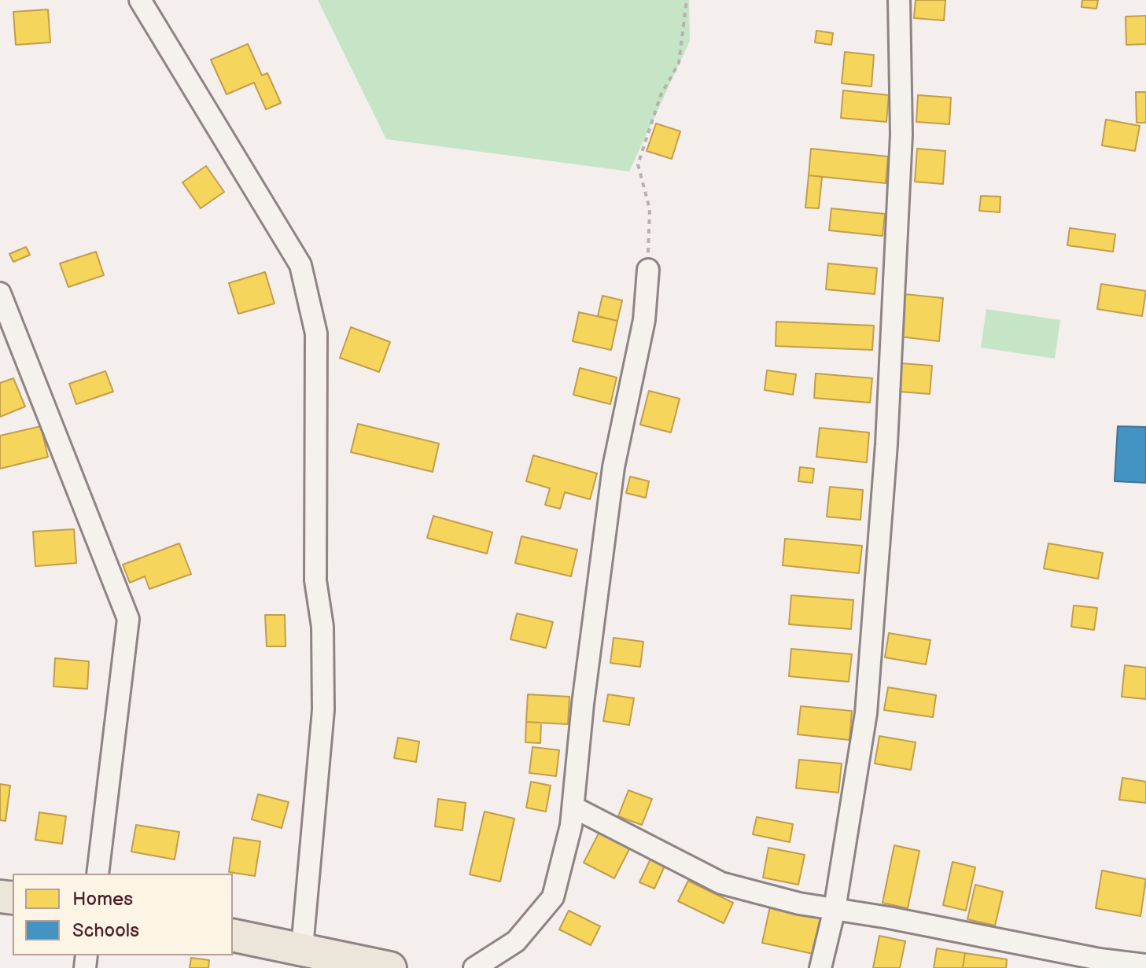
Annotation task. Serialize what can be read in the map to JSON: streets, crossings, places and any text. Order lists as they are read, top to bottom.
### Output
{
  "legend": ["Homes", "Schools"]
}
